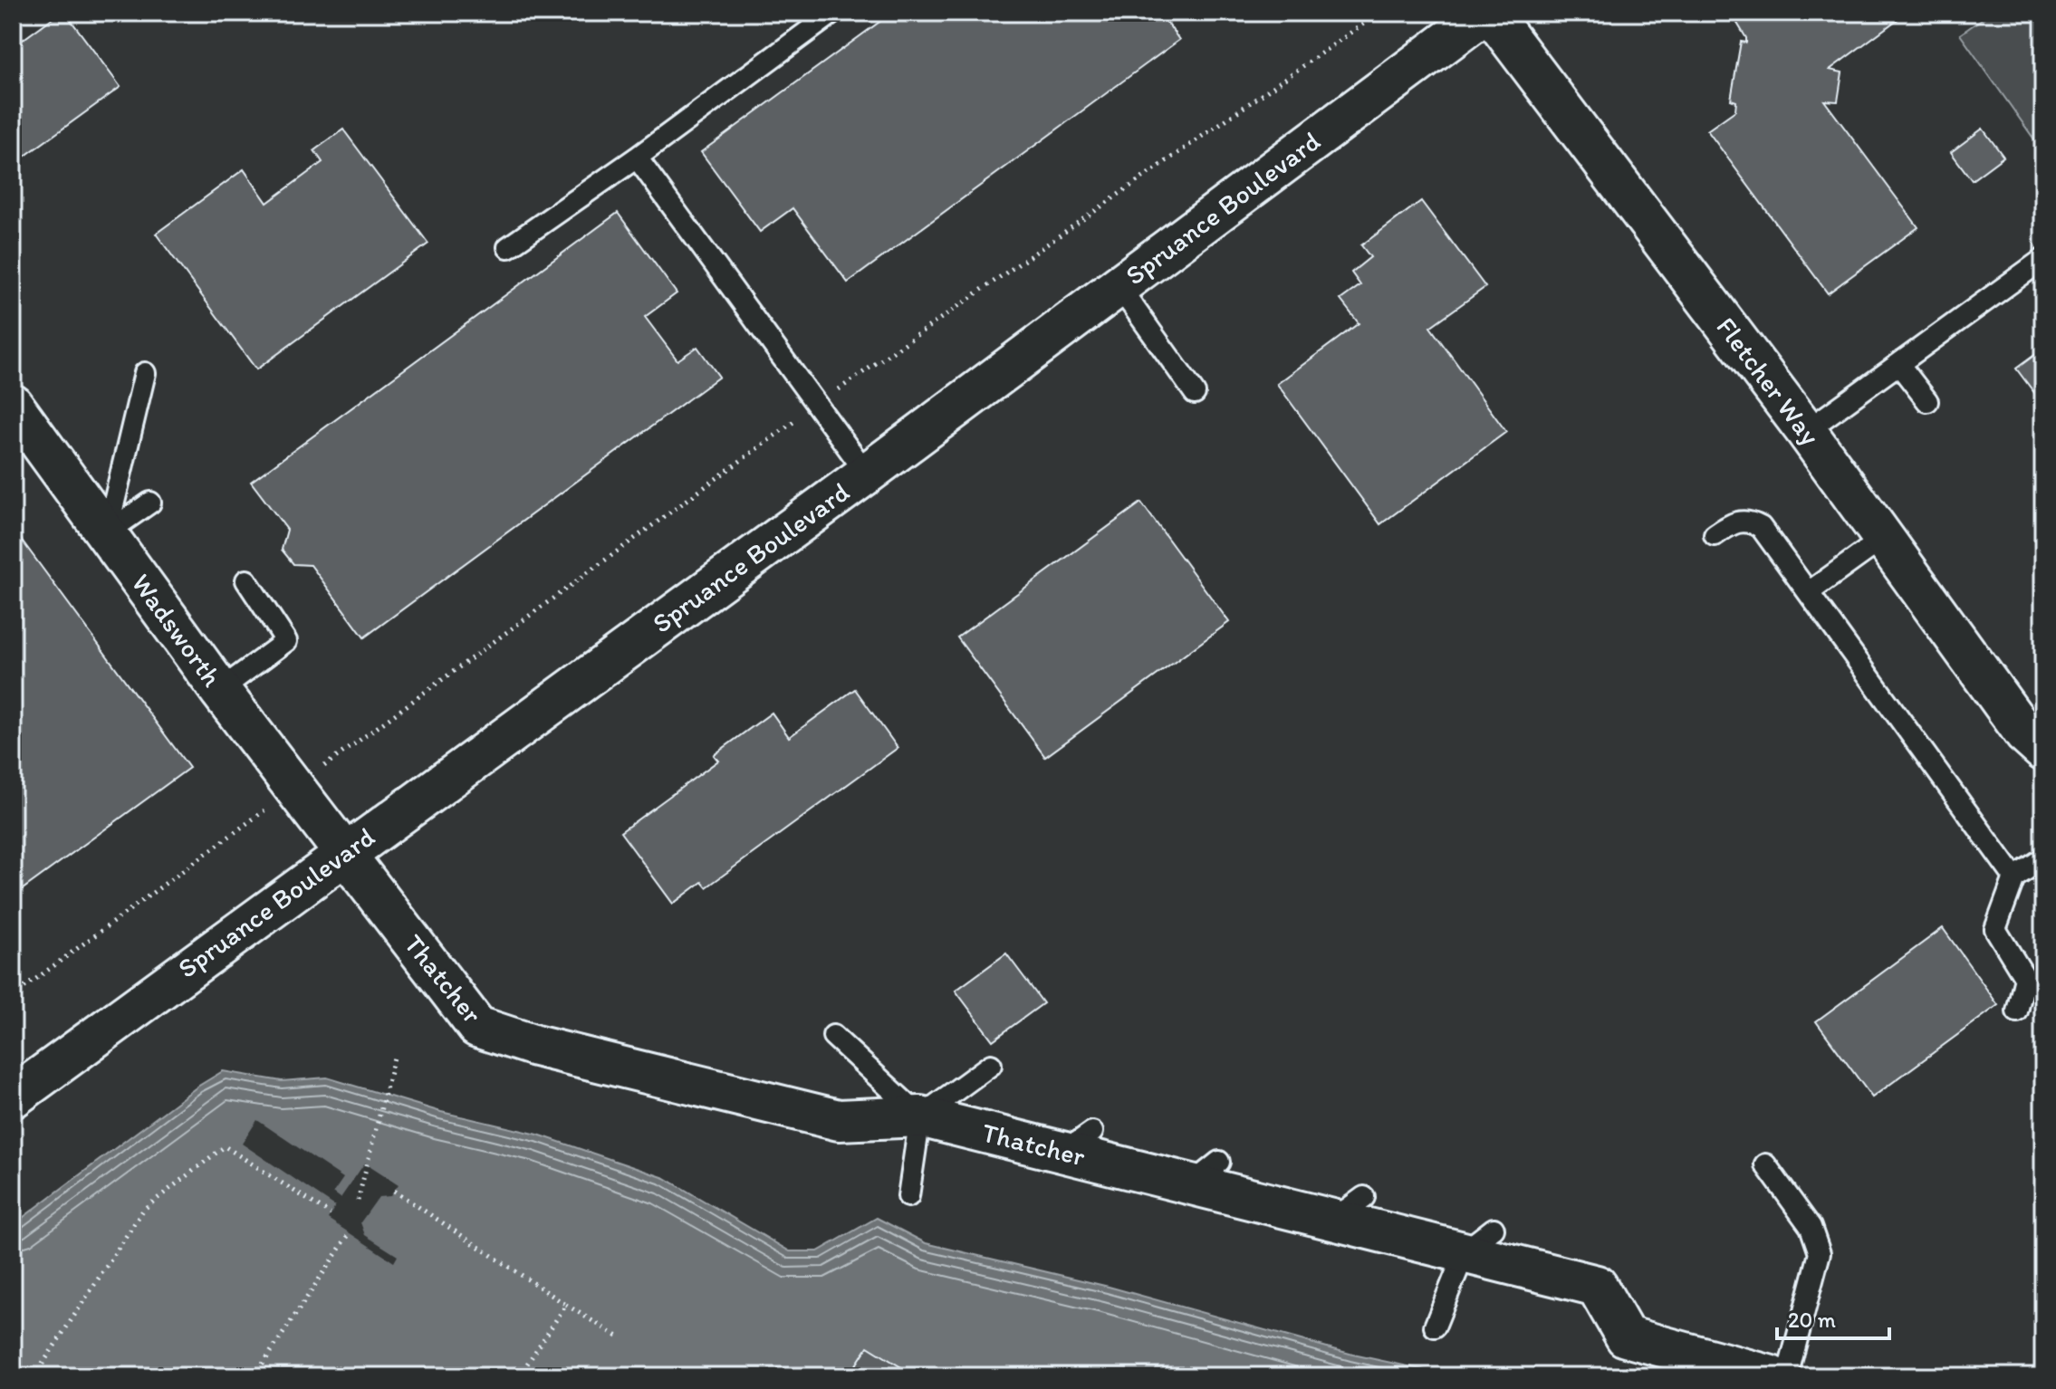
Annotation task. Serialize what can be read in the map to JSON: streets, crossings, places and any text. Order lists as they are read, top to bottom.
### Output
{
  "streets": {
    "street": [
      "Spruance Boulevard",
      "Fletcher Way",
      "Wadsworth",
      "Thatcher"
    ]
  },
  "crossings": [
    ["Spruance Boulevard", "Fletcher Way"],
    ["Spruance Boulevard", "Wadsworth"],
    ["Spruance Boulevard", "Thatcher"],
    ["Wadsworth", "Thatcher"]
  ],
  "scale_bar": "20 m"
}
